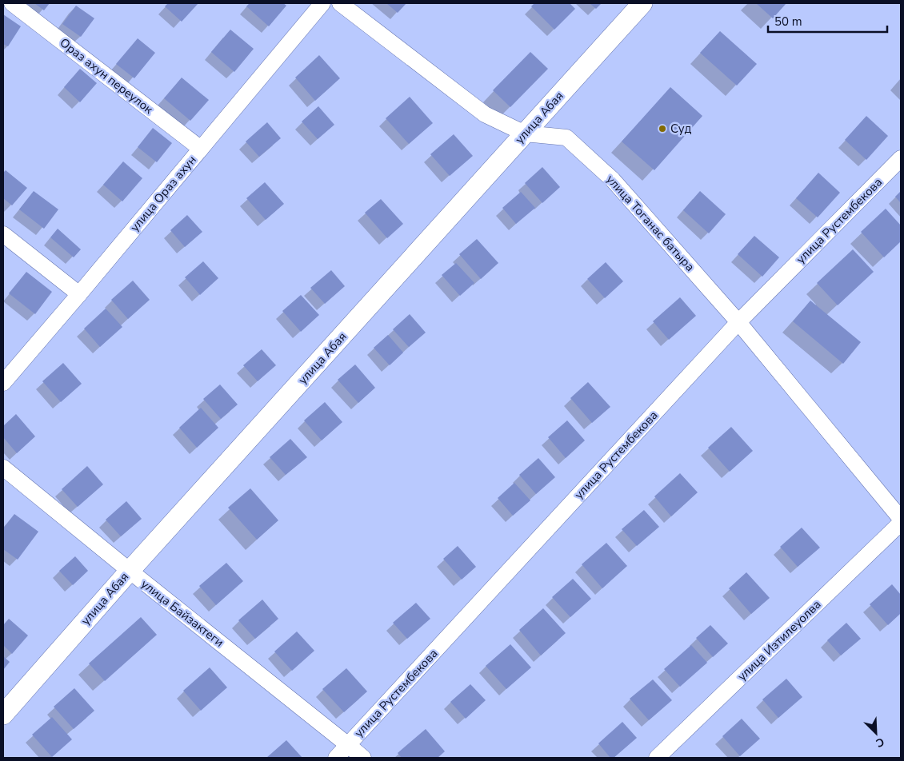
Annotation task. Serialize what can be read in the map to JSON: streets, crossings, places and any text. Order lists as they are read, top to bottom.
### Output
{
  "streets": {
    "street": [
      "Ораз ахун переулок",
      "улица Абая",
      "улица Ораз ахун",
      "улица Рустембекова",
      "улица Тоганас батыра",
      "улица Байзактеги",
      "улица Изтилеуолва"
    ]
  },
  "crossings": [
    ["Ораз ахун переулок", "улица Ораз ахун"],
    ["улица Абая", "улица Тоганас батыра"],
    ["улица Абая", "улица Байзактеги"],
    ["улица Рустембекова", "улица Тоганас батыра"],
    ["улица Рустембекова", "улица Байзактеги"]
  ],
  "places": ["Суд"],
  "scale_bar": "50 m",
  "north": "bottom right"
}
